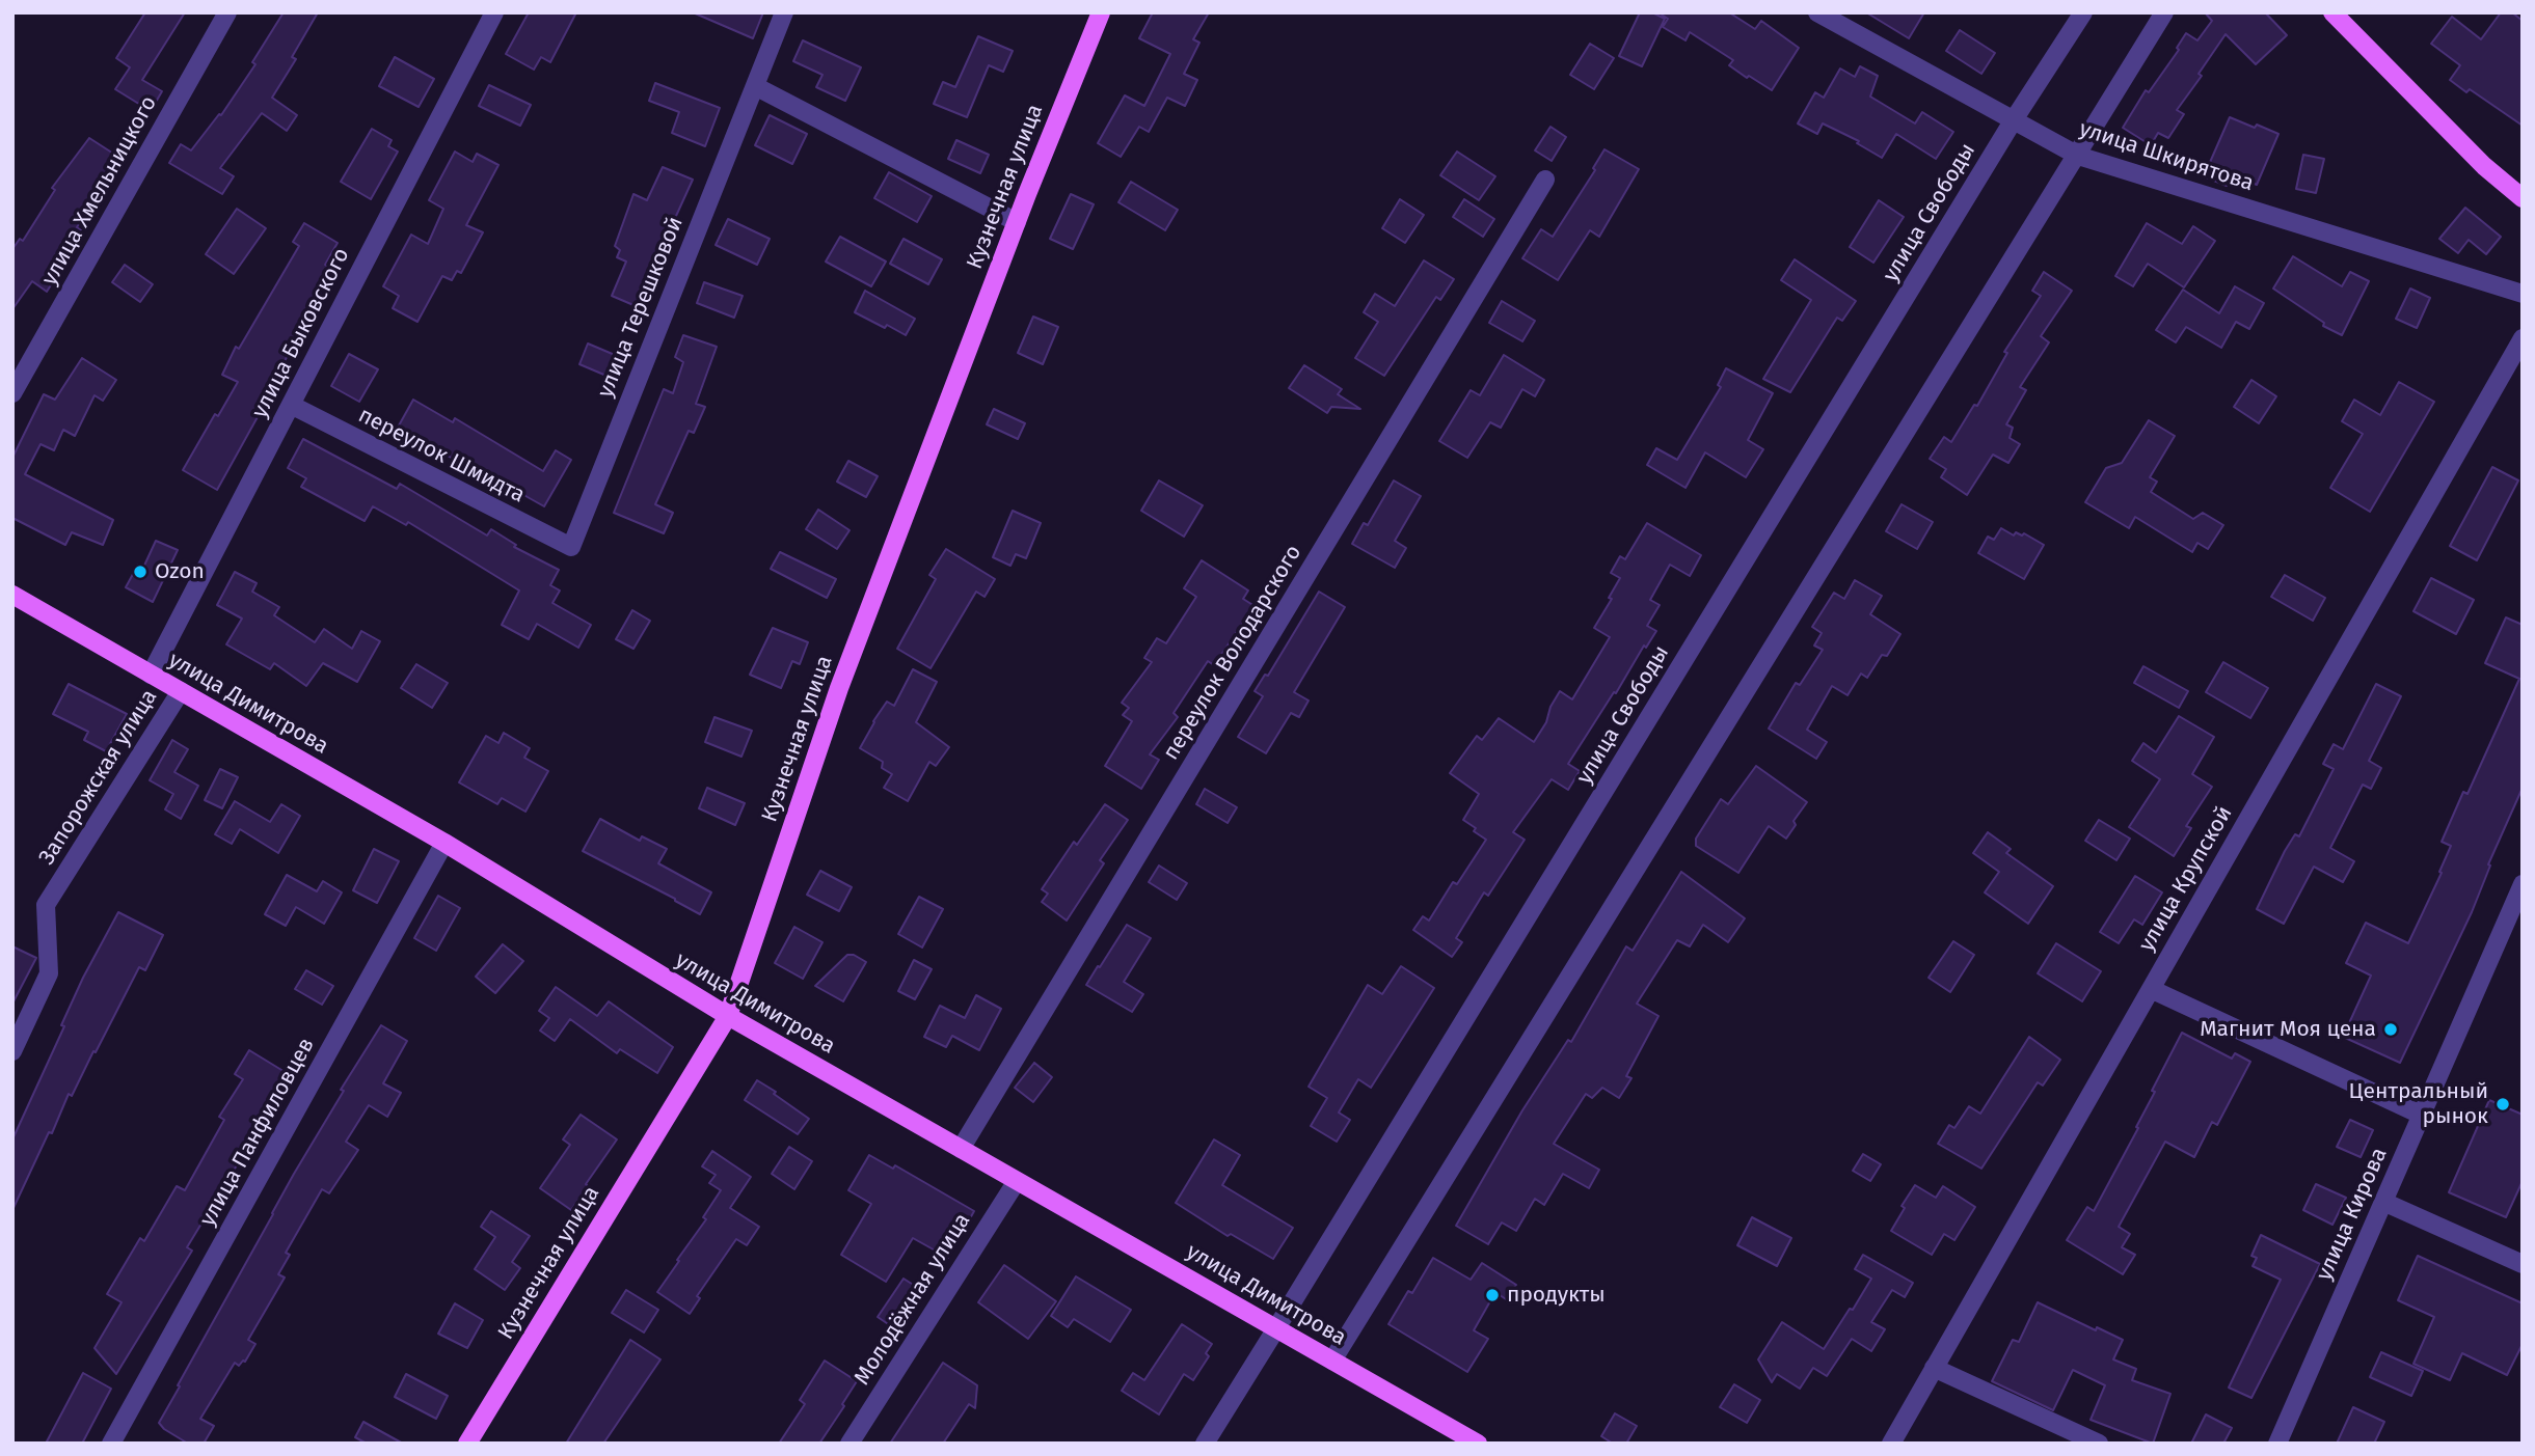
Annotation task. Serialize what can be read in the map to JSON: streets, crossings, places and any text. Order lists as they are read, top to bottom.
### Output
{
  "streets": {
    "main road": ["Кузнечная улица", "улица Димитрова"],
    "street": [
      "улица Шкирятова",
      "улица Хмельницкого",
      "улица Свободы",
      "улица Терешковой",
      "улица Быковского",
      "переулок Шмидта",
      "переулок Володарского",
      "Запорожская улица",
      "улица Крупской",
      "улица Панфиловцев",
      "улица Кирова",
      "Молодёжная улица"
    ]
  },
  "crossings": [
    ["улица Шкирятова", "улица Свободы"],
    ["Кузнечная улица", "улица Димитрова"],
    ["улица Свободы", "улица Димитрова"],
    ["улица Терешковой", "переулок Шмидта"],
    ["улица Быковского", "переулок Шмидта"],
    ["улица Быковского", "улица Димитрова"],
    ["переулок Володарского", "улица Димитрова"],
    ["улица Димитрова", "Запорожская улица"],
    ["улица Димитрова", "улица Панфиловцев"],
    ["улица Димитрова", "Молодёжная улица"]
  ],
  "places": [
    "Ozon",
    "Магнит Моя цена",
    "Центральный рынок",
    "продукты"
  ]
}
